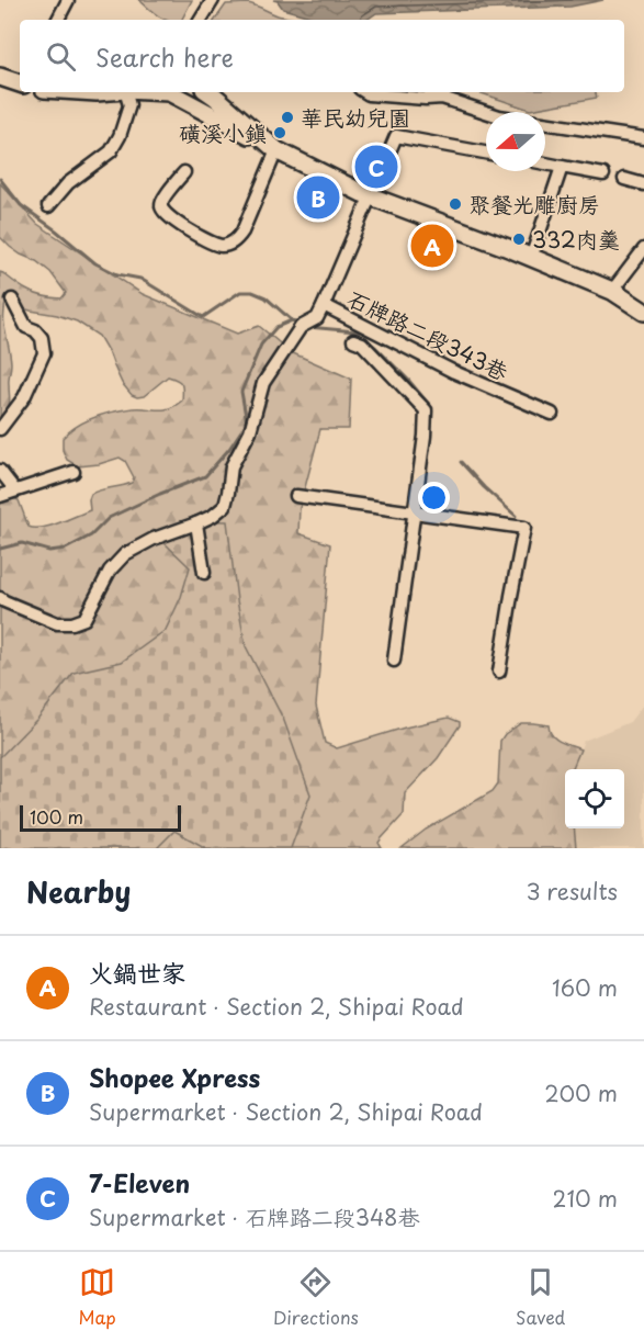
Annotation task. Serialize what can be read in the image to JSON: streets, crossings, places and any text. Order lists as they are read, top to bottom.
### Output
{
  "streets": {
    "street": ["石牌路二段343巷"]
  },
  "places": [
    "華民幼兒園",
    "磺溪小鎮",
    "聚餐光雕廚房",
    "332肉羹"
  ],
  "scale_bar": "100 m",
  "north": "left",
  "page": {
    "search": "Search here",
    "pins": ["C", "B", "A"],
    "scale": "100 m",
    "heading": ["Nearby", "3 results"],
    "list": [
      {
        "mark": "A",
        "name": "火鍋世家",
        "note": "Restaurant · Section 2, Shipai Road",
        "value": "160 m"
      },
      {
        "mark": "B",
        "name": "Shopee Xpress",
        "note": "Supermarket · Section 2, Shipai Road",
        "value": "200 m"
      },
      {
        "mark": "C",
        "name": "7-Eleven",
        "note": "Supermarket · 石牌路二段348巷",
        "value": "210 m"
      }
    ],
    "nav": ["Map", "Directions", "Saved"]
  }
}
